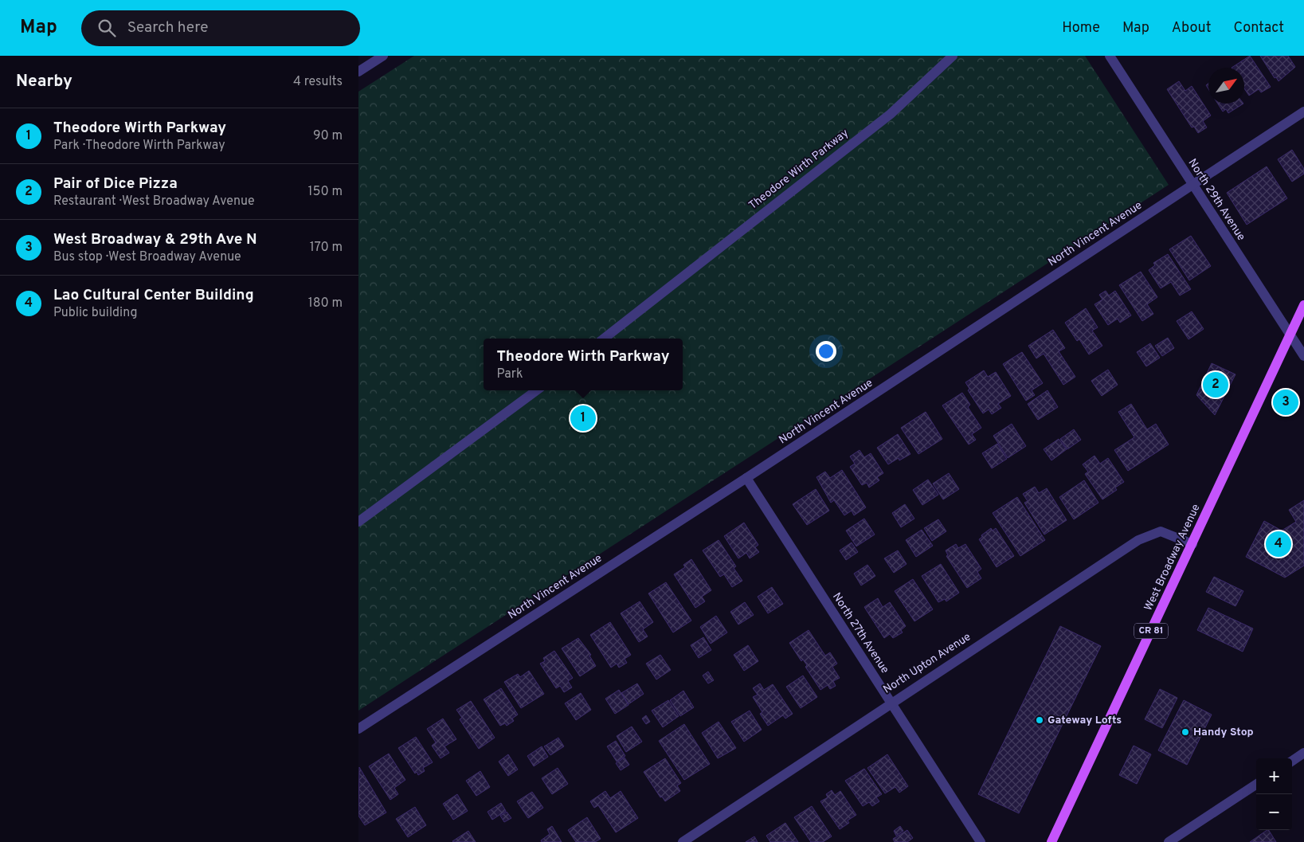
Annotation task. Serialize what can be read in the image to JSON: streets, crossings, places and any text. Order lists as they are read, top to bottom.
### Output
{
  "streets": {
    "main road": ["West Broadway Avenue", "CR 81"],
    "street": [
      "Theodore Wirth Parkway",
      "North 29th Avenue",
      "North Vincent Avenue",
      "North 27th Avenue",
      "North Upton Avenue"
    ]
  },
  "crossings": [
    ["North 29th Avenue", "North Vincent Avenue"],
    ["North 29th Avenue", "West Broadway Avenue"],
    ["North Vincent Avenue", "North 27th Avenue"],
    ["West Broadway Avenue", "North Upton Avenue"],
    ["North 27th Avenue", "North Upton Avenue"]
  ],
  "places": ["Gateway Lofts", "Handy Stop"],
  "north": "top right",
  "page": {
    "header": "Map",
    "search": "Search here",
    "nav": [
      "Home",
      "Map",
      "About",
      "Contact"
    ],
    "heading": ["Nearby", "4 results"],
    "list": [
      {
        "mark": "1",
        "name": "Theodore Wirth Parkway",
        "note": "Park · Theodore Wirth Parkway",
        "value": "90 m"
      },
      {
        "mark": "2",
        "name": "Pair of Dice Pizza",
        "note": "Restaurant · West Broadway Avenue",
        "value": "150 m"
      },
      {
        "mark": "3",
        "name": "West Broadway & 29th Ave N",
        "note": "Bus stop · West Broadway Avenue",
        "value": "170 m"
      },
      {
        "mark": "4",
        "name": "Lao Cultural Center Building",
        "note": "Public building",
        "value": "180 m"
      }
    ],
    "popup": ["Theodore Wirth Parkway", "Park"],
    "pins": [
      "2",
      "3",
      "1",
      "4"
    ],
    "map_buttons": ["+", "−"]
  }
}
